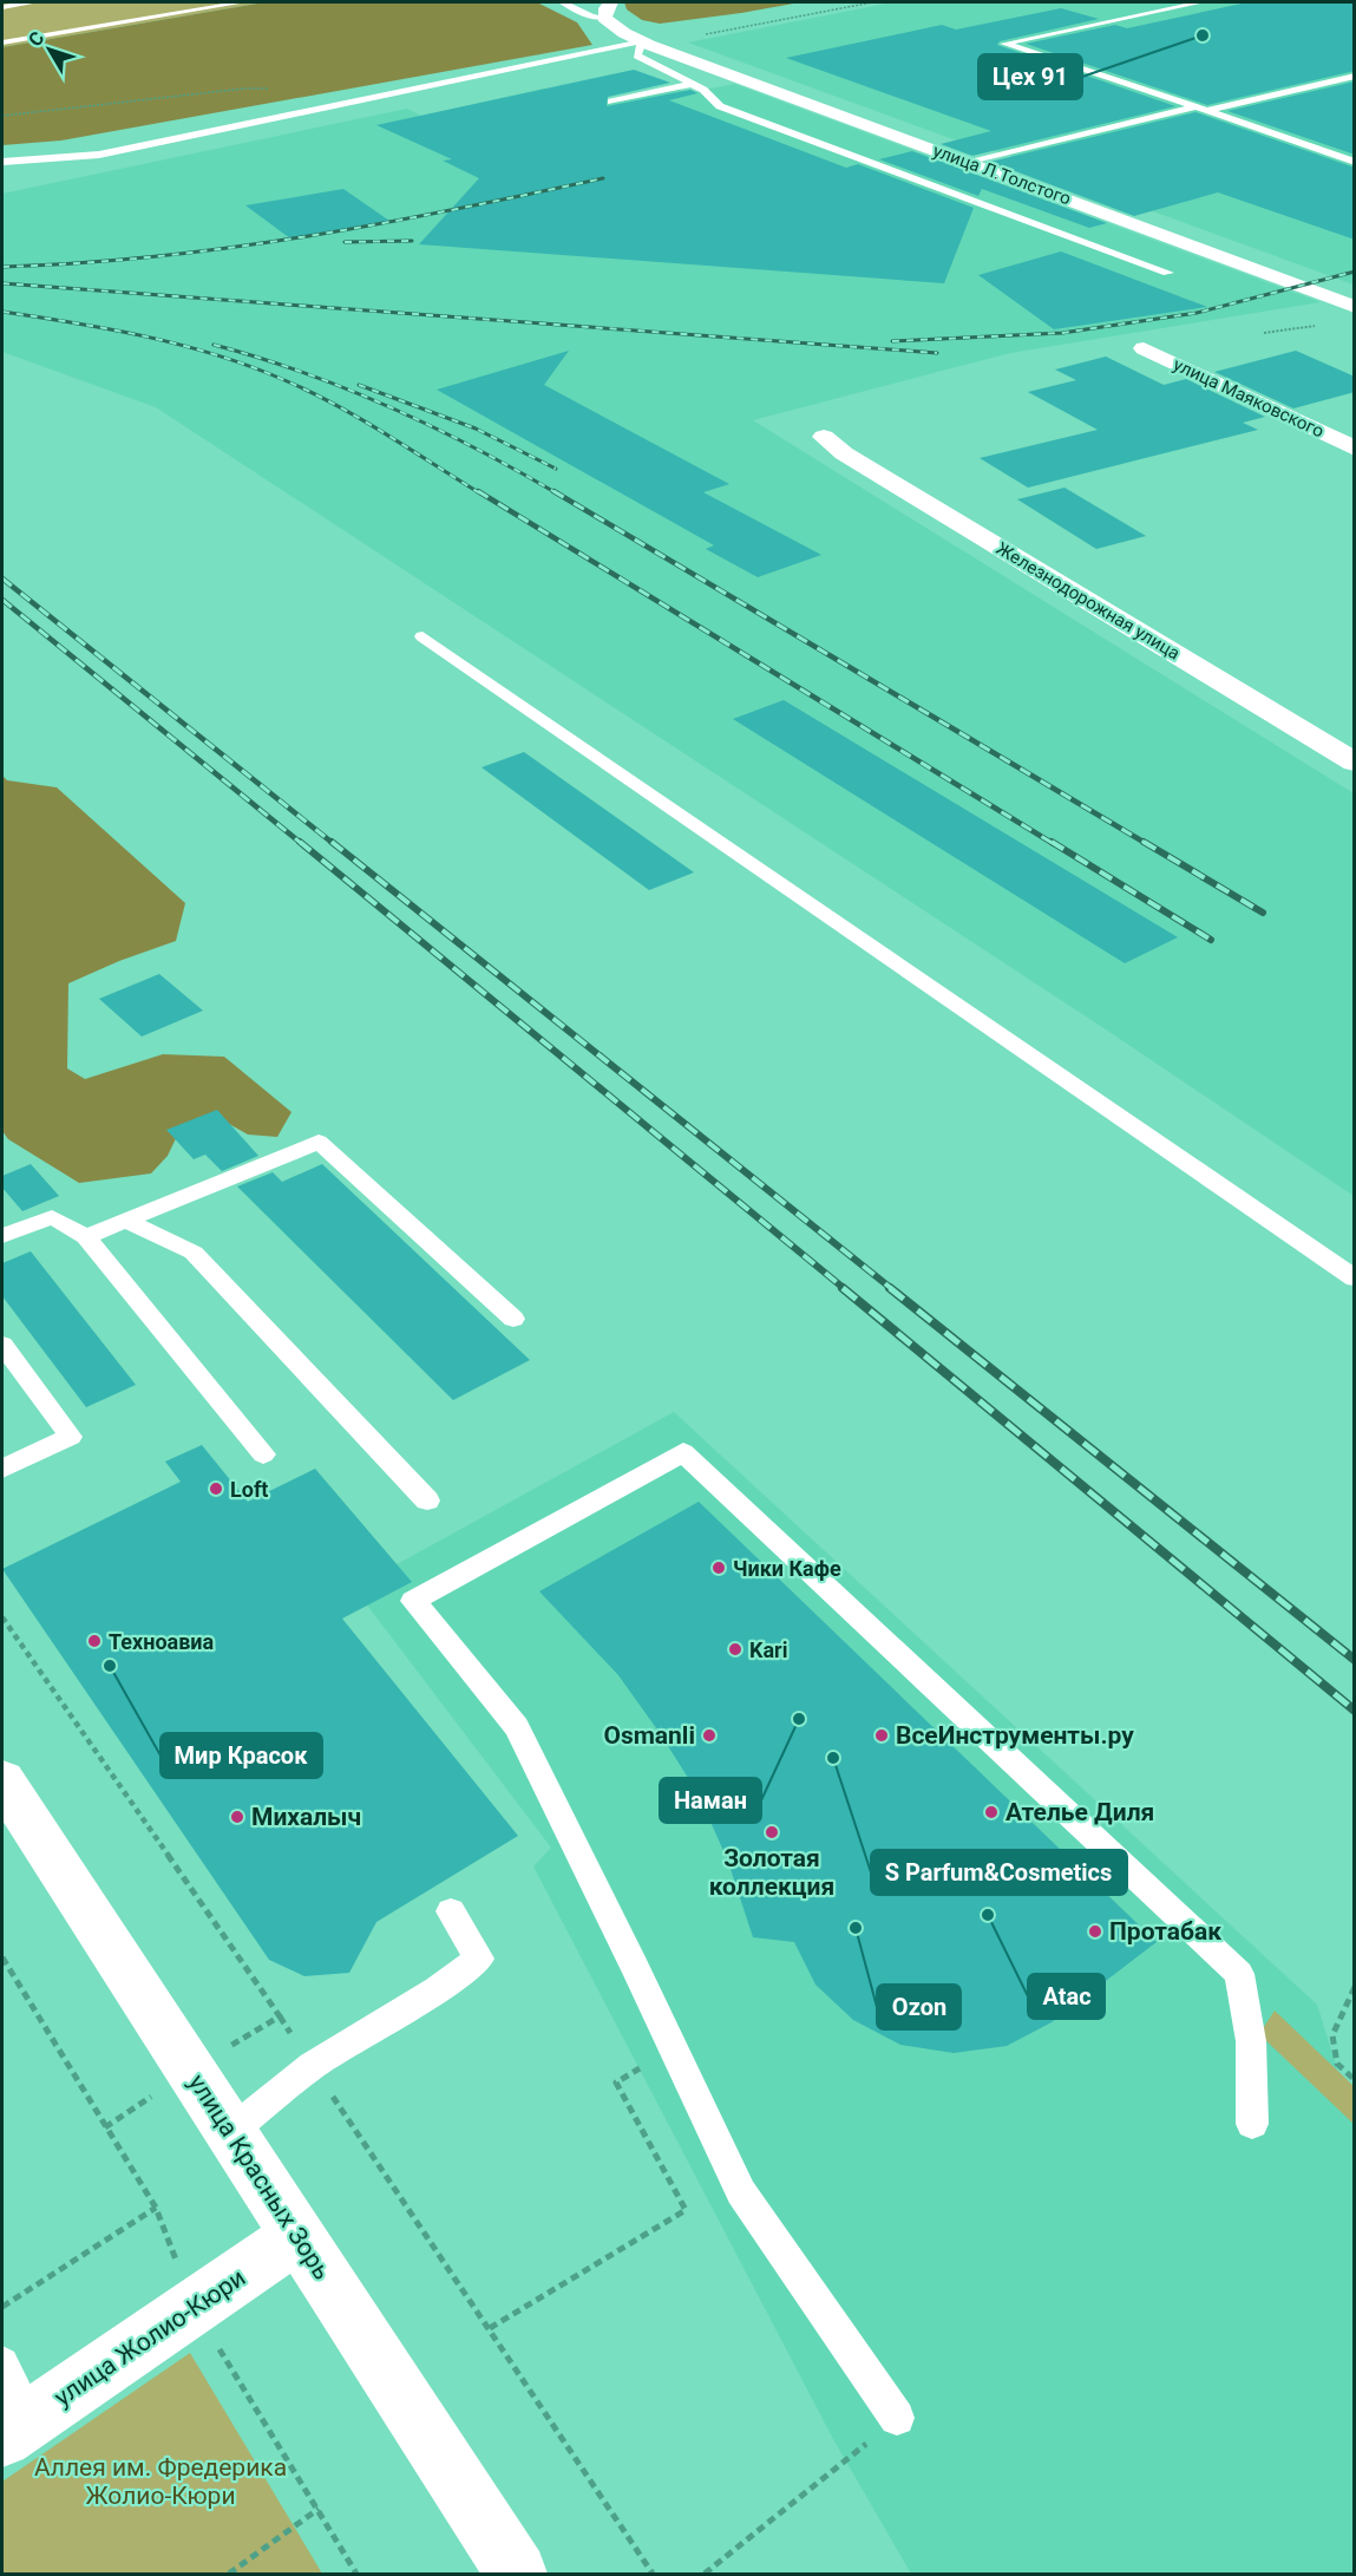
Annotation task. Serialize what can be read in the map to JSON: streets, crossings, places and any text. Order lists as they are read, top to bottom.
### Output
{
  "streets": {
    "street": [
      "улица Л.Толстого",
      "улица Маяковского",
      "Железнодорожная улица",
      "улица Красных Зорь",
      "улица Жолио-Кюри"
    ]
  },
  "crossings": [
    ["улица Красных Зорь", "улица Жолио-Кюри"]
  ],
  "parks": ["Аллея им. Фредерика Жолио-Кюри"],
  "places": [
    "Цех 91",
    "Loft",
    "Чики Кафе",
    "Техноавиа",
    "Kari",
    "Мир Красок",
    "Наман",
    "Osmanli",
    "ВсеИнструменты.ру",
    "S Parfum&Cosmetics",
    "Ателье Диля",
    "Михалыч",
    "Золотая коллекция",
    "Atac",
    "Ozon",
    "Протабак"
  ],
  "north": "top left"
}
